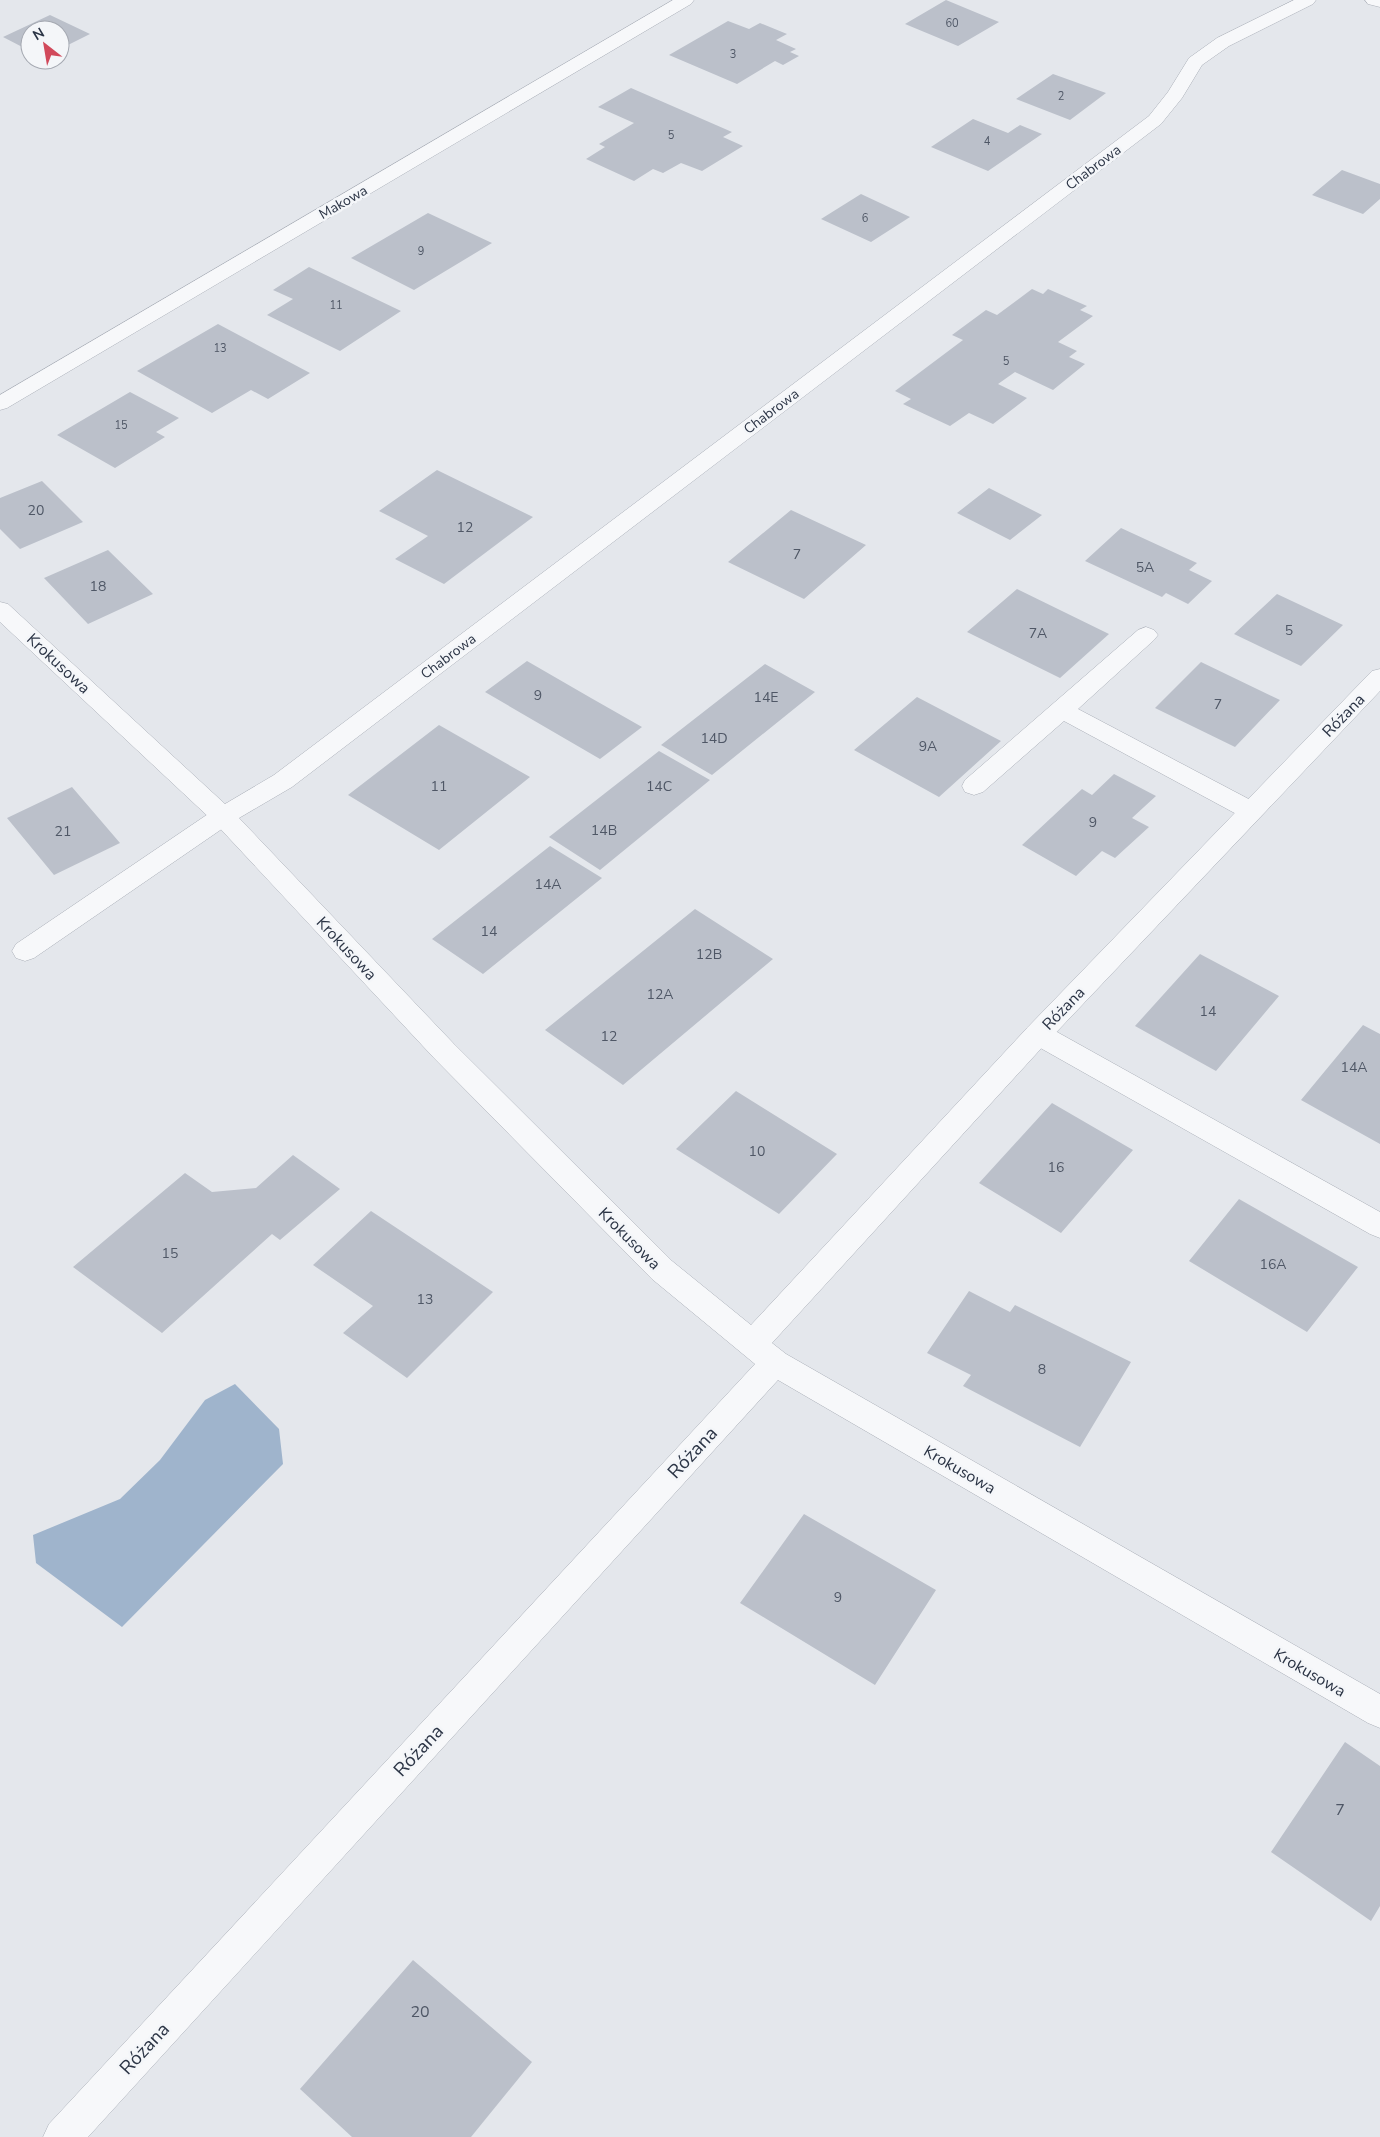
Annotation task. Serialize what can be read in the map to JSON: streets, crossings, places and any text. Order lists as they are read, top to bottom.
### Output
{
  "streets": {
    "street": [
      "Chabrowa",
      "Makowa",
      "Krokusowa",
      "Różana"
    ]
  },
  "crossings": [
    ["Chabrowa", "Krokusowa"],
    ["Krokusowa", "Różana"]
  ],
  "house_numbers": [
    "60",
    "3",
    "2",
    "5",
    "4",
    "6",
    "9",
    "11",
    "13",
    "5",
    "15",
    "20",
    "12",
    "7",
    "5A",
    "18",
    "5",
    "7A",
    "9",
    "14E",
    "7",
    "14D",
    "9A",
    "11",
    "14C",
    "9",
    "14B",
    "21",
    "14A",
    "14",
    "12B",
    "12A",
    "14",
    "12",
    "14A",
    "10",
    "16",
    "15",
    "16A",
    "13",
    "8",
    "9",
    "7",
    "20"
  ],
  "north": "top left"
}
